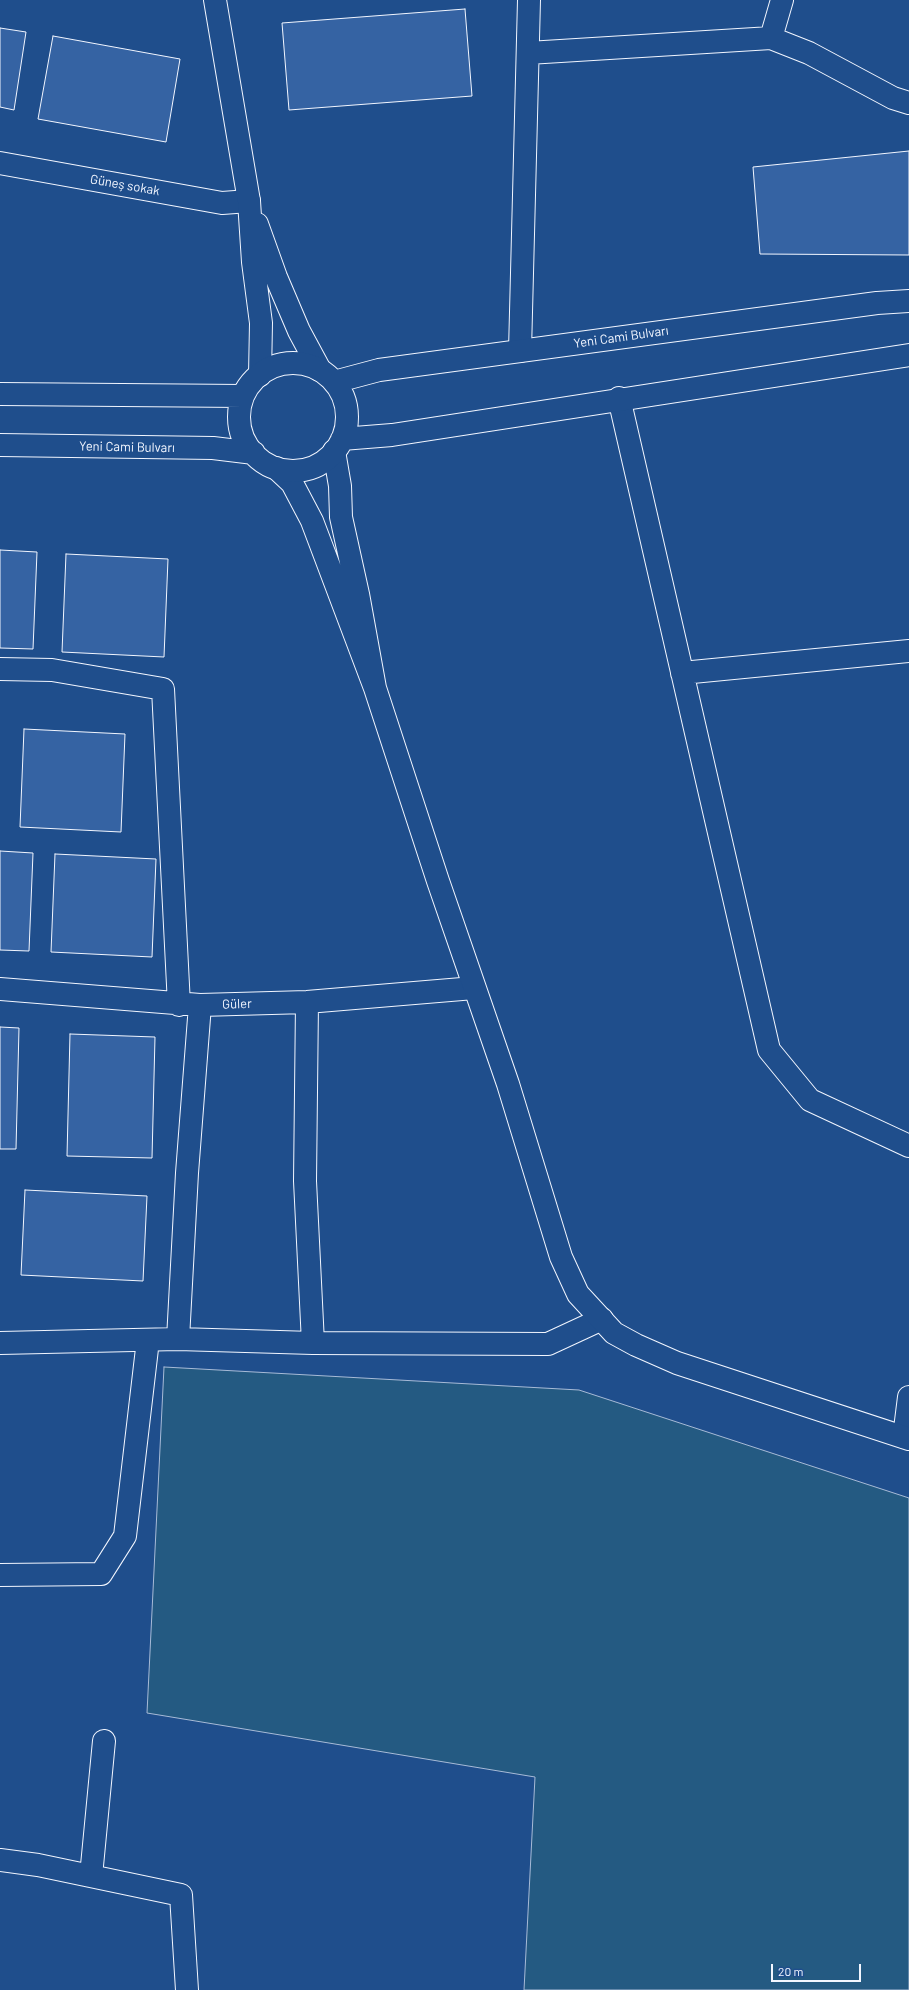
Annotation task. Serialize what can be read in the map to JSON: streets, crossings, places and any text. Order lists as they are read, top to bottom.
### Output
{
  "streets": {
    "street": ["Güneş sokak", "Yeni Cami Bulvarı", "Güler"]
  },
  "scale_bar": "20 m"
}
